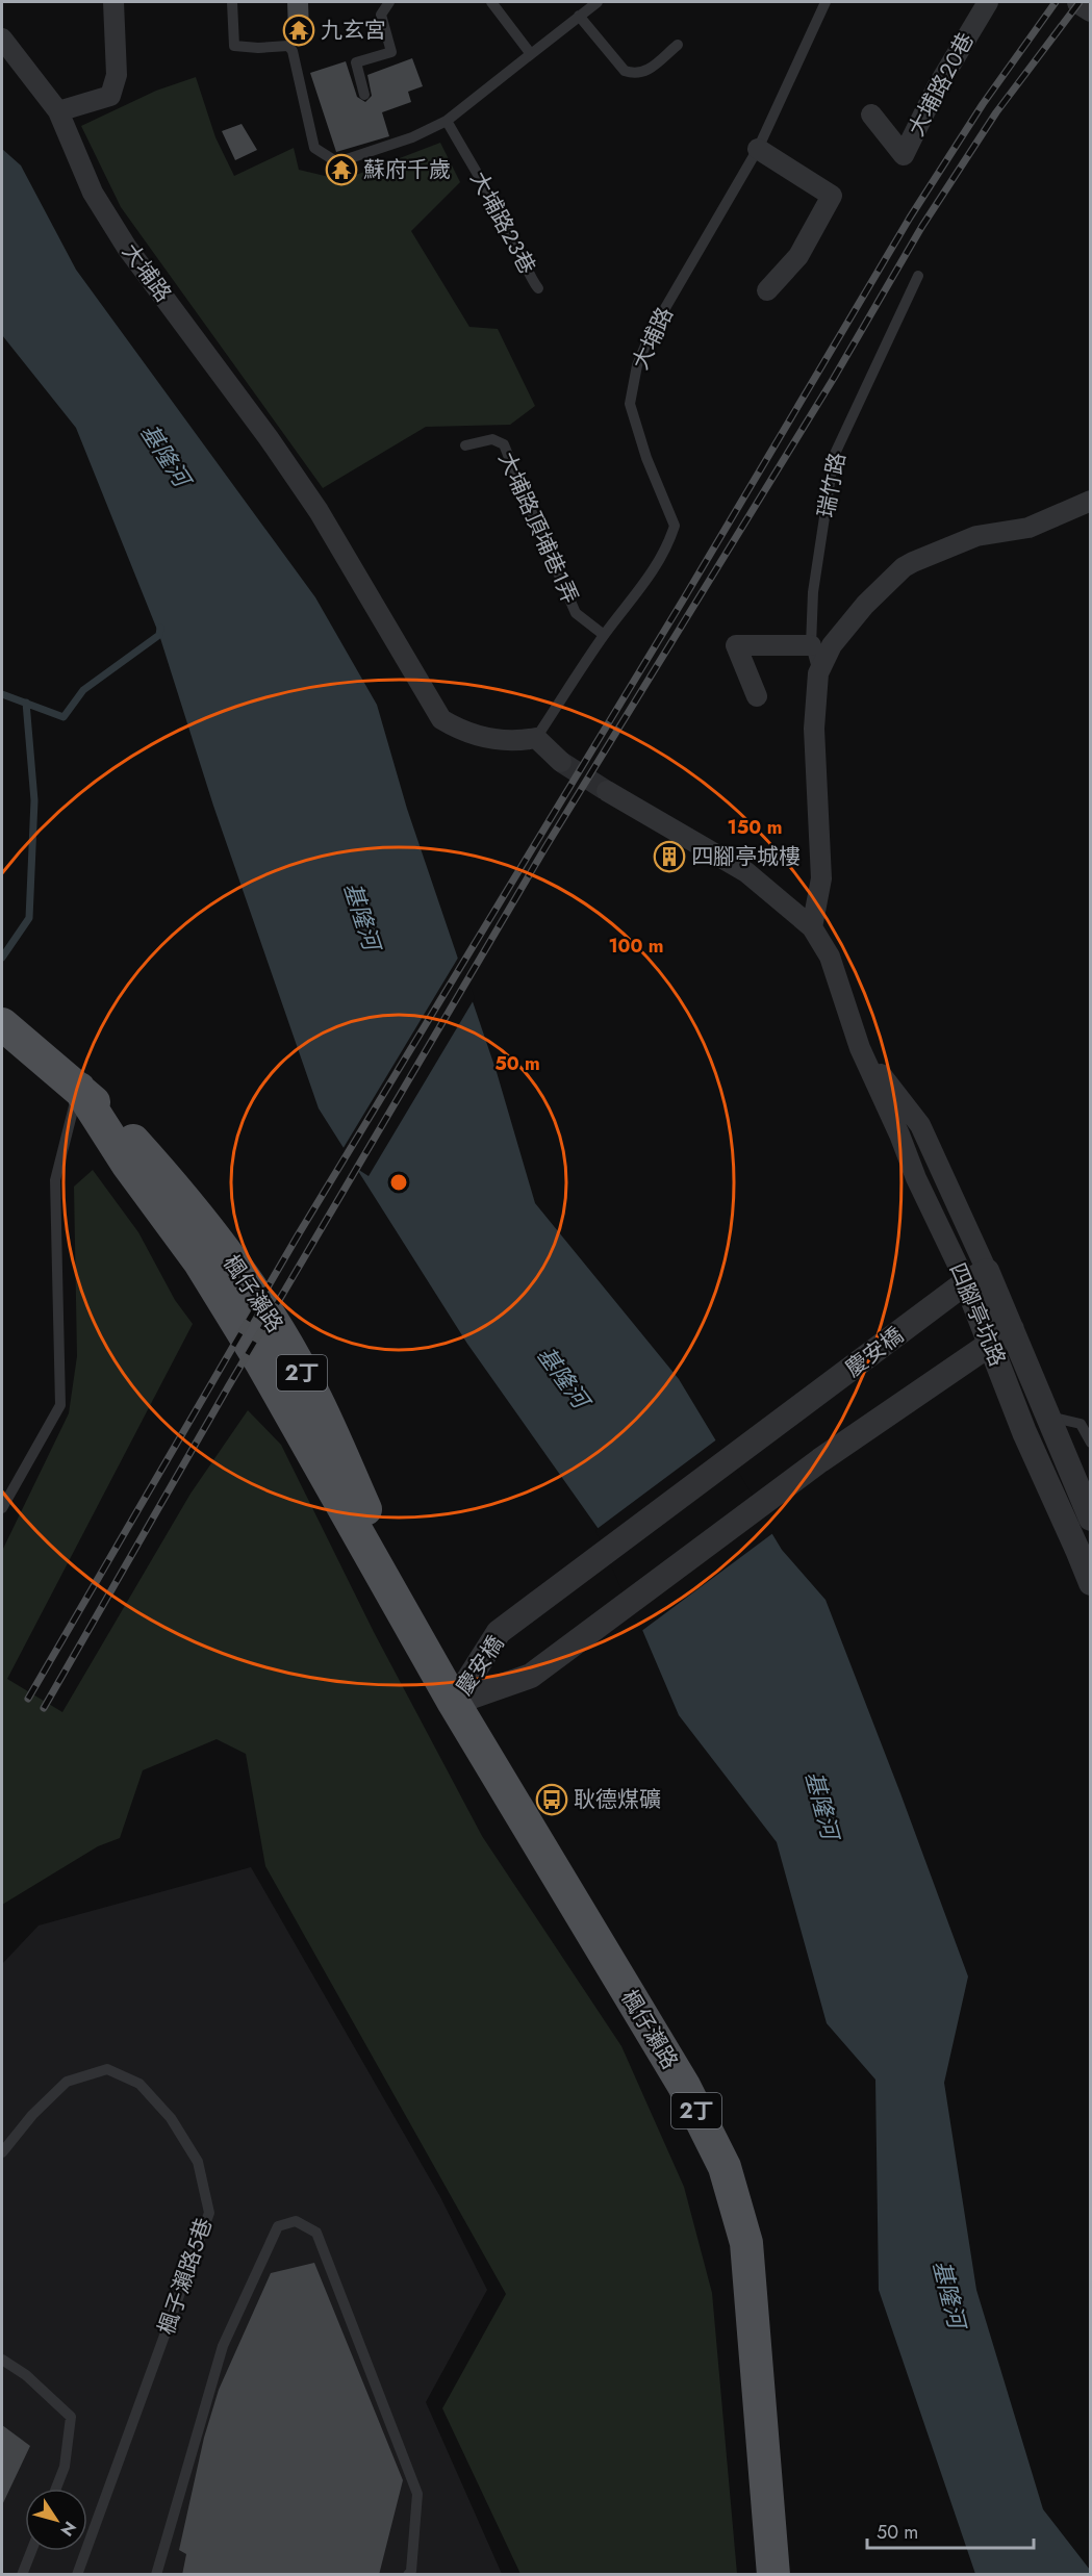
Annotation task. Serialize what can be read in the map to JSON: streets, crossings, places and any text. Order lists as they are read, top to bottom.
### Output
{
  "streets": {
    "main road": ["楓仔瀨路", "2丁"],
    "street": [
      "大埔路20巷",
      "大埔路",
      "瑞竹路",
      "四腳亭坑路",
      "慶安橋"
    ],
    "lane": ["大埔路23巷", "大埔路頂埔巷1弄", "楓子瀨路5巷"]
  },
  "crossings": [
    ["大埔路", "大埔路頂埔巷1弄"],
    ["瑞竹路", "四腳亭坑路"],
    ["楓仔瀨路", "慶安橋"],
    ["四腳亭坑路", "慶安橋"]
  ],
  "water": ["基隆河"],
  "places": {
    "temple": ["九玄宮", "蘇府千歲"],
    "building": ["四腳亭城樓"],
    "bus stop": ["耿德煤礦"]
  },
  "scale_bar": "50 m",
  "north": "bottom right",
  "rings": ["150 m", "100 m", "50 m"]
}
